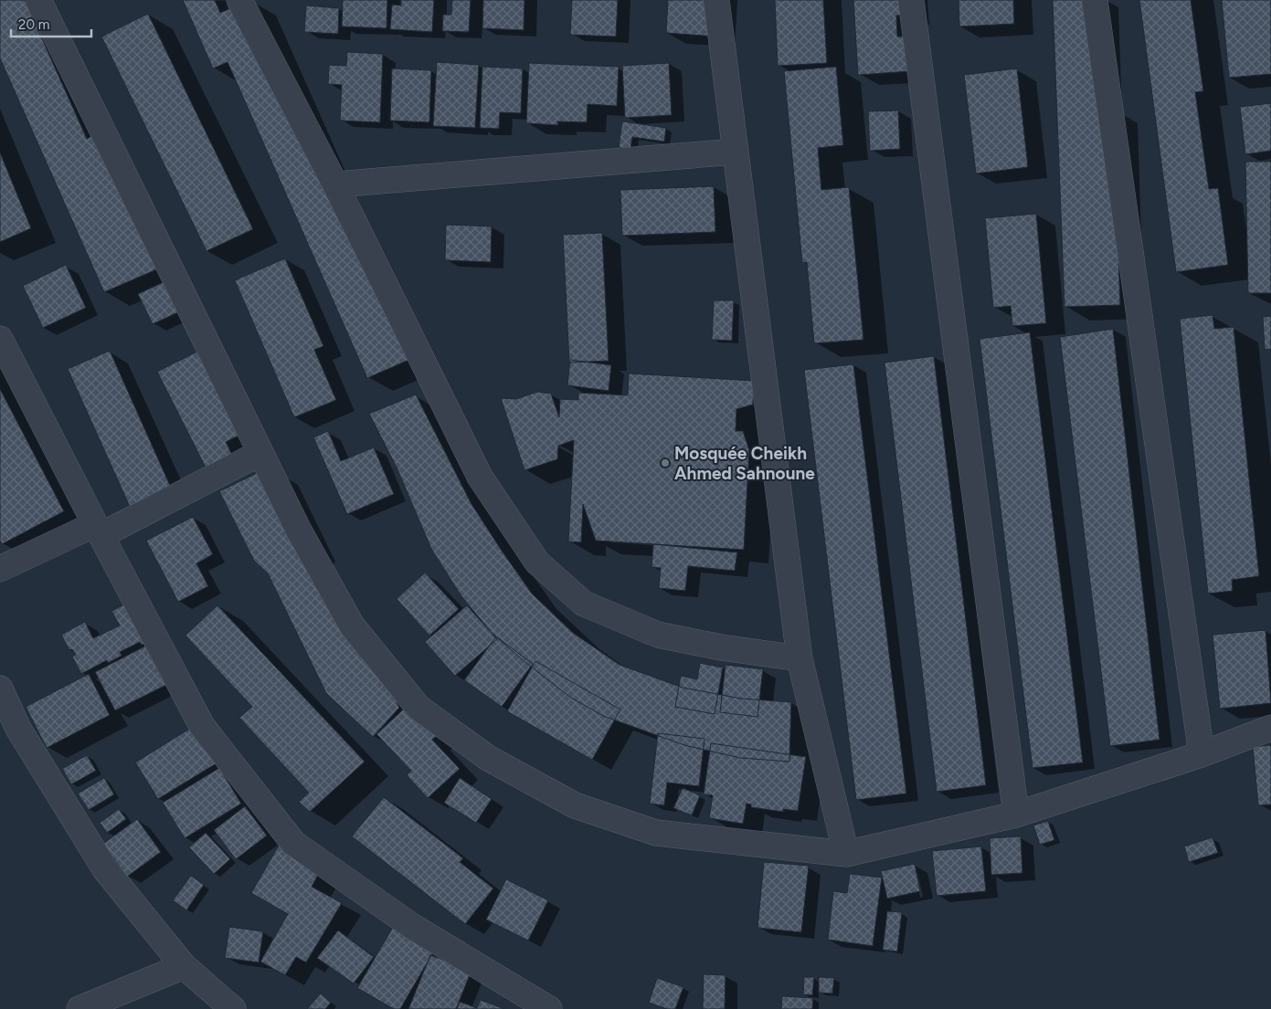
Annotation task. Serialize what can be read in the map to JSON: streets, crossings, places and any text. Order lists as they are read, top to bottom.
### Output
{
  "places": ["Mosquée Cheikh Ahmed Sahnoune"],
  "scale_bar": "20 m"
}
